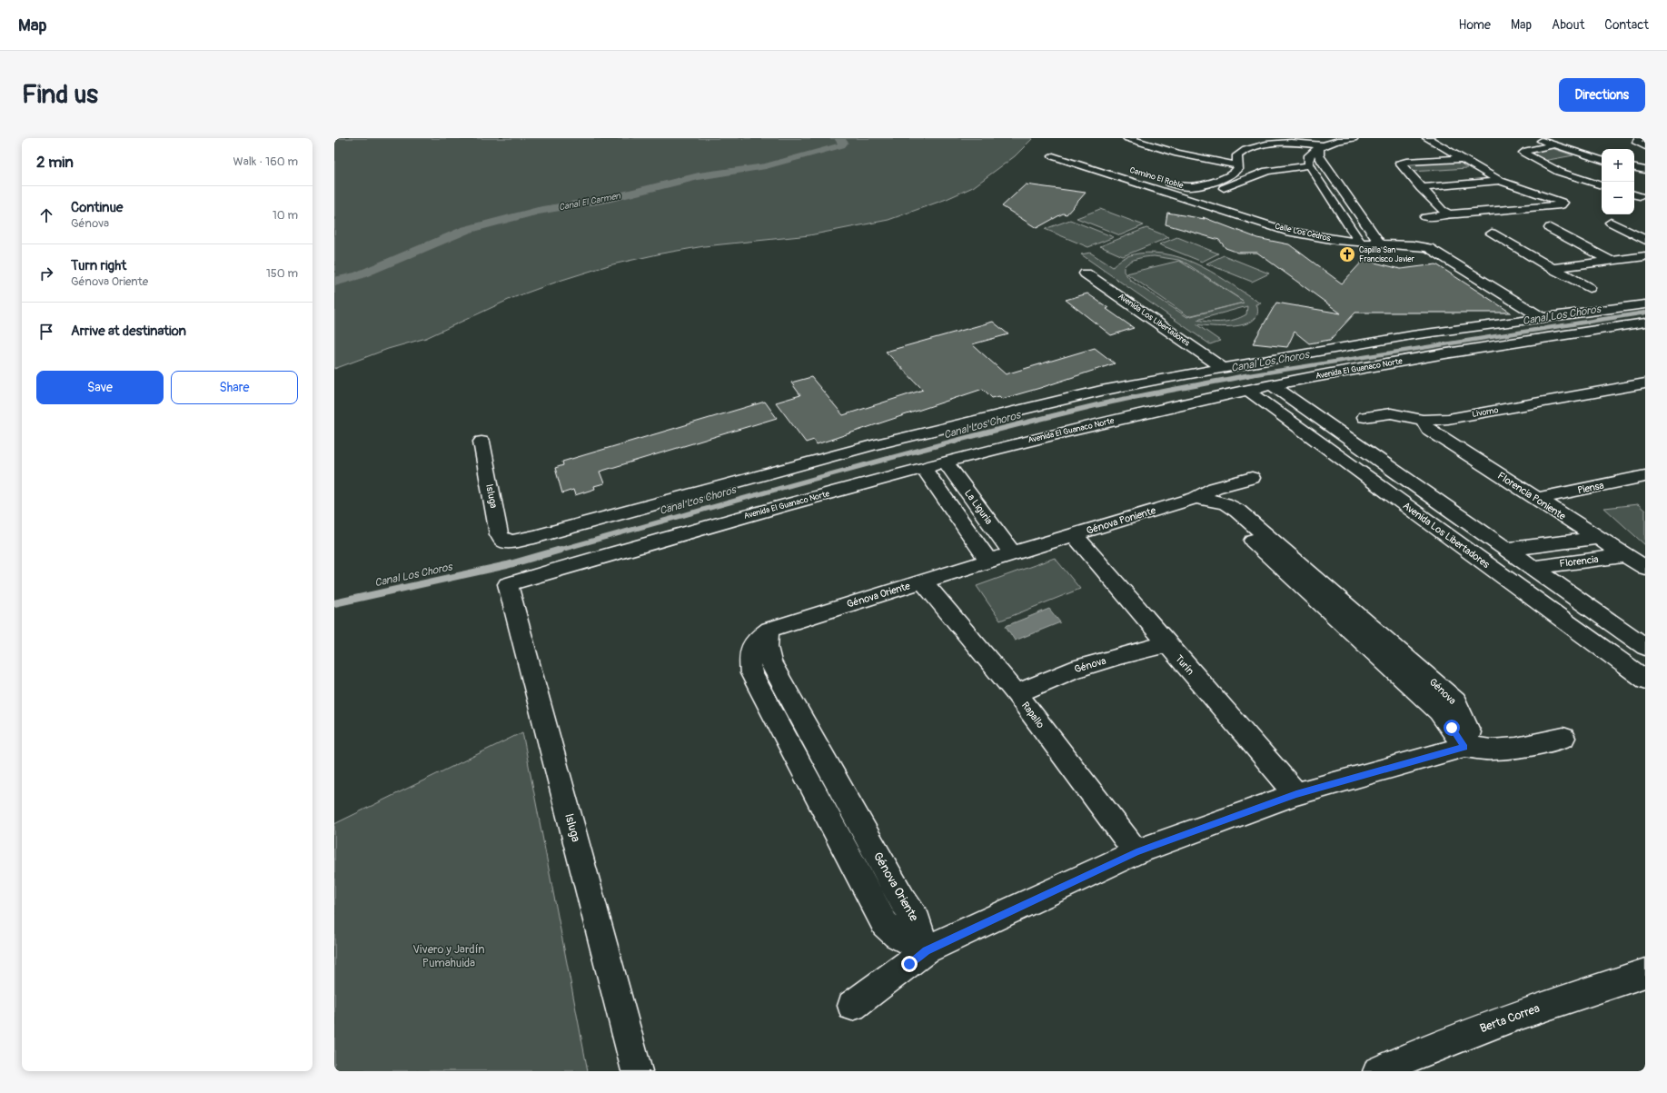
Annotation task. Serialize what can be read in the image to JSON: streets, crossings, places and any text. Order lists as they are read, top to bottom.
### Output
{
  "streets": {
    "street": [
      "Camino El Roble",
      "Calle Los Cedros",
      "Avenida Los Libertadores",
      "Avenida El Guanaco Norte",
      "Livorno",
      "Piensa",
      "Isluga",
      "Florencia Poniente",
      "La Liguria",
      "Génova Poniente",
      "Florencia",
      "Génova Oriente",
      "Génova",
      "Turín",
      "Rapallo",
      "Berta Correa"
    ]
  },
  "crossings": [
    ["Avenida Los Libertadores", "Avenida El Guanaco Norte"],
    ["Avenida Los Libertadores", "Isluga"],
    ["Avenida El Guanaco Norte", "Isluga"],
    ["Avenida El Guanaco Norte", "La Liguria"],
    ["Livorno", "Florencia Poniente"],
    ["Piensa", "Florencia Poniente"],
    ["Florencia Poniente", "Florencia"],
    ["La Liguria", "Génova Poniente"],
    ["Génova Poniente", "Génova Oriente"],
    ["Génova Poniente", "Génova"],
    ["Génova Poniente", "Turín"],
    ["Génova Oriente", "Rapallo"],
    ["Génova", "Turín"],
    ["Génova", "Rapallo"]
  ],
  "water": ["Canal El Carmen", "Canal Los Choros"],
  "parks": ["Vivero y Jardín Pumahuida"],
  "places": {
    "church": ["Capilla San Francisco Javier"]
  },
  "page": {
    "header": "Map",
    "nav": [
      "Home",
      "Map",
      "About",
      "Contact"
    ],
    "buttons": [
      "Directions",
      ["Save", "Share"]
    ],
    "title": "Find us",
    "heading": ["2 min", "Walk · 160 m"],
    "map_buttons": ["+", "−"],
    "list": [
      ["Continue", "Génova", "10 m"],
      ["Turn right", "Génova Oriente", "150 m"],
      "Arrive at destination"
    ]
  }
}
